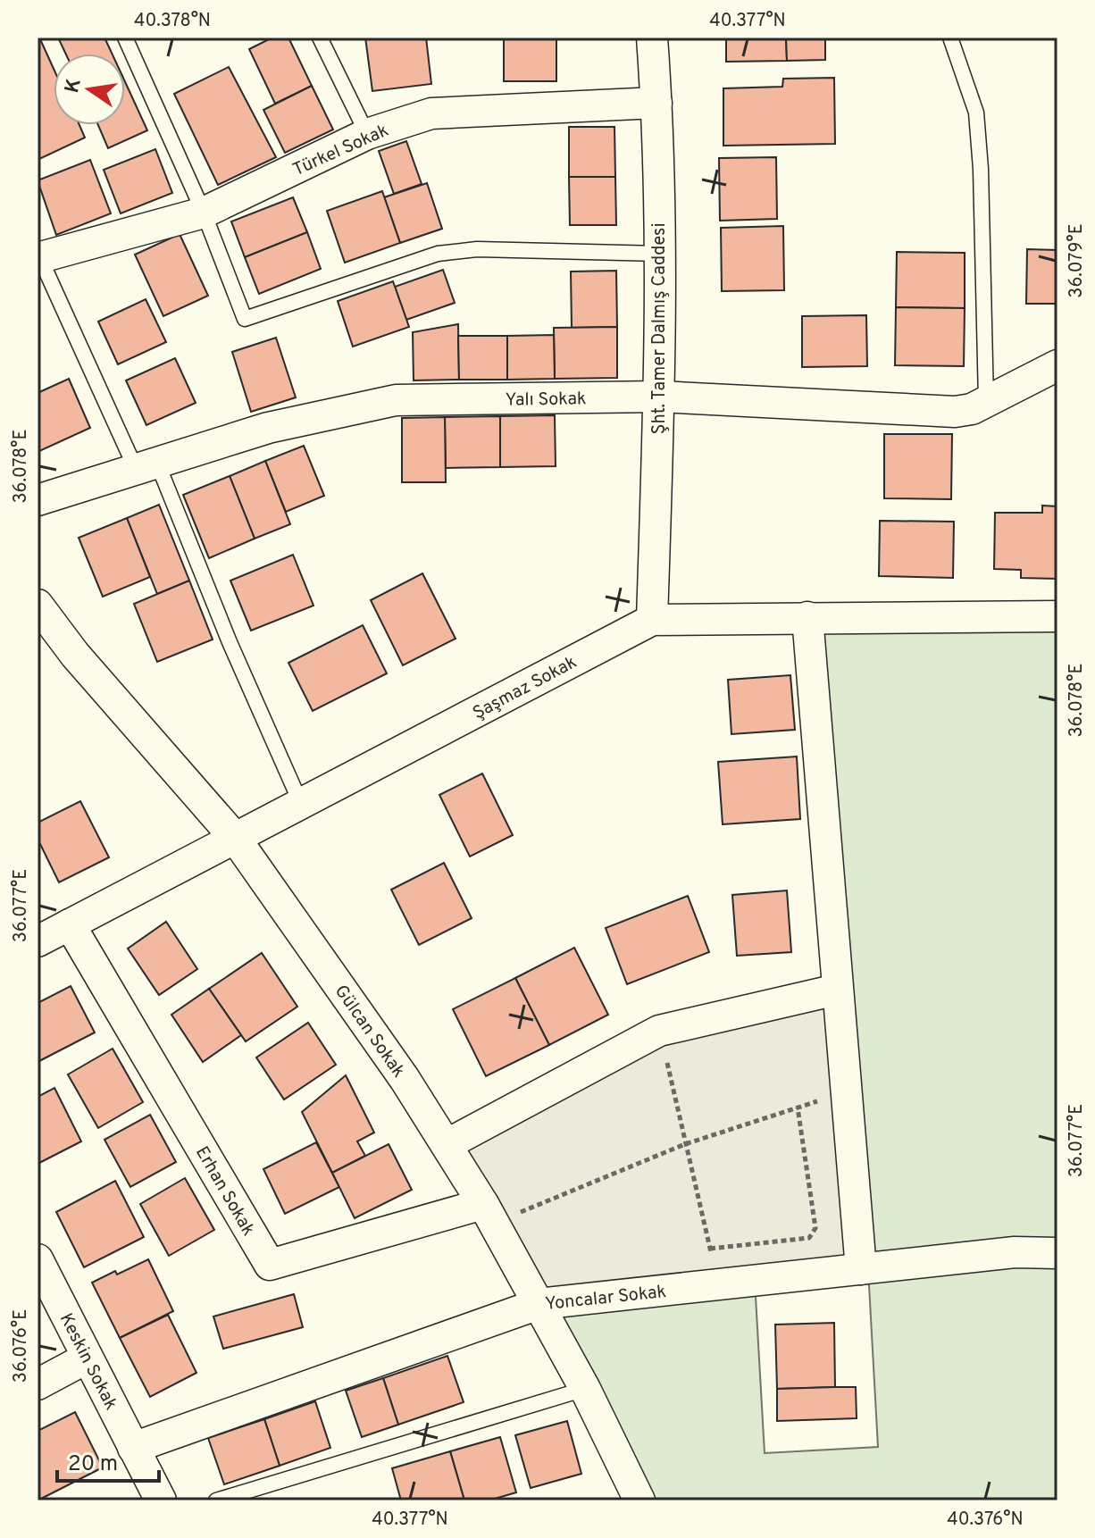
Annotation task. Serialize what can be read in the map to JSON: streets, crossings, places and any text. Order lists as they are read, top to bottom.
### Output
{
  "streets": {
    "street": [
      "Türkel Sokak",
      "Şht. Tamer Dalmış Caddesi",
      "Yalı Sokak",
      "Şaşmaz Sokak",
      "Gülcan Sokak",
      "Erhan Sokak",
      "Yoncalar Sokak",
      "Keskin Sokak"
    ]
  },
  "crossings": [
    ["Türkel Sokak", "Şht. Tamer Dalmış Caddesi"],
    ["Şht. Tamer Dalmış Caddesi", "Yalı Sokak"],
    ["Şht. Tamer Dalmış Caddesi", "Şaşmaz Sokak"],
    ["Şaşmaz Sokak", "Gülcan Sokak"],
    ["Şaşmaz Sokak", "Erhan Sokak"],
    ["Gülcan Sokak", "Erhan Sokak"],
    ["Gülcan Sokak", "Yoncalar Sokak"],
    ["Yoncalar Sokak", "Keskin Sokak"]
  ],
  "scale_bar": "20 m",
  "north": "left",
  "coordinates": [
    "40.378°N",
    "40.377°N",
    "36.079°E",
    "36.078°E",
    "36.077°E",
    "36.076°E",
    "40.376°N"
  ]
}
